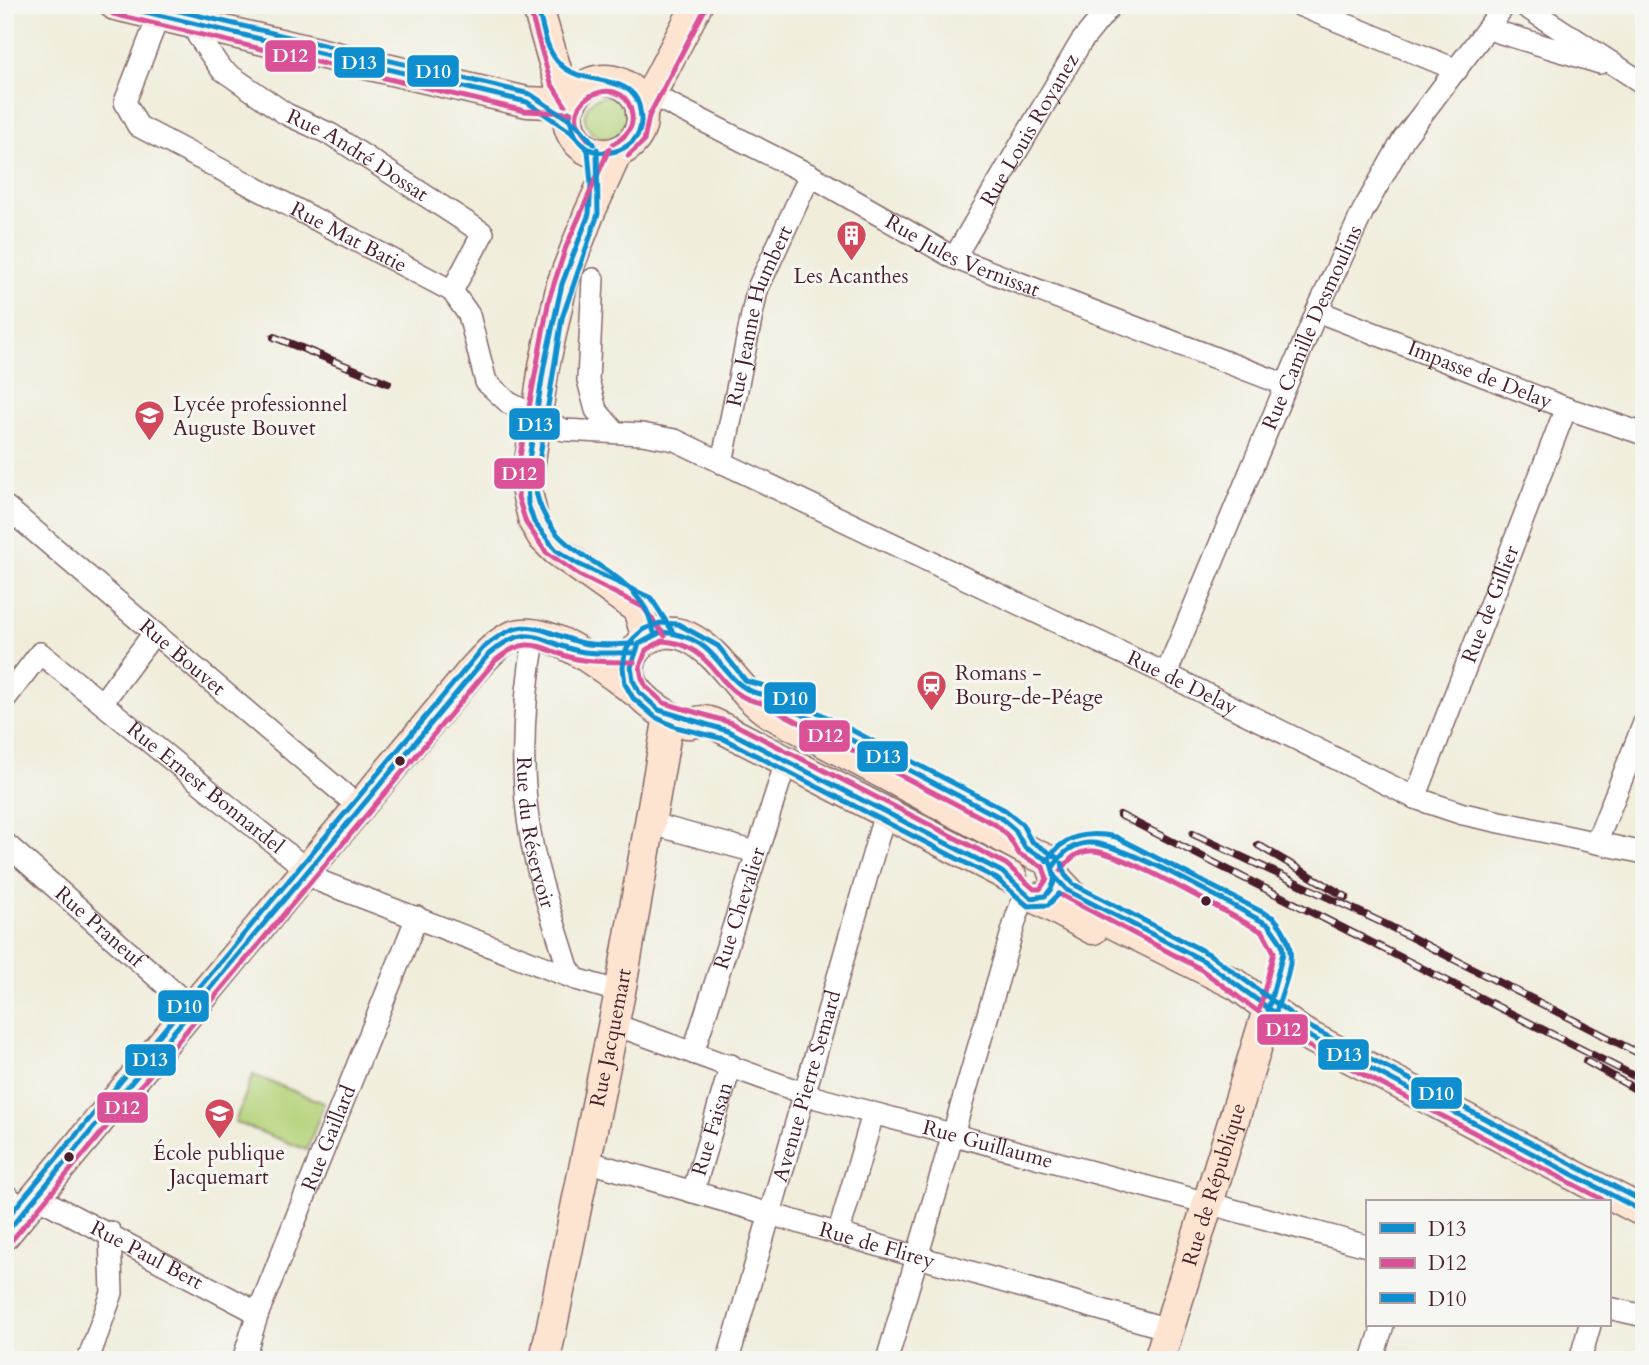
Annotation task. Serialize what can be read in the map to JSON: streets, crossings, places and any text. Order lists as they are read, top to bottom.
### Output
{
  "streets": {
    "main road": ["Rue Jacquemart", "Rue de République"],
    "street": [
      "Rue Louis Royanez",
      "Rue André Dossat",
      "Rue Mat Batie",
      "Rue Jules Vernissat",
      "Rue Jeanne Humbert",
      "Rue Camille Desmoulins",
      "Impasse de Delay",
      "Rue de Gillier",
      "Rue Bouvet",
      "Rue de Delay",
      "Rue Ernest Bonnardel",
      "Rue du Réservoir",
      "Rue Chevalier",
      "Rue Praneuf",
      "Avenue Pierre Semard",
      "Rue Faisan",
      "Rue Gaillard",
      "Rue Guillaume",
      "Rue de Flirey",
      "Rue Paul Bert"
    ]
  },
  "crossings": [
    ["Rue Louis Royanez", "Rue Jules Vernissat"],
    ["Rue André Dossat", "Rue Mat Batie"],
    ["Rue Jules Vernissat", "Rue Jeanne Humbert"],
    ["Rue Jules Vernissat", "Rue Camille Desmoulins"],
    ["Rue Jeanne Humbert", "Rue de Delay"],
    ["Rue Camille Desmoulins", "Impasse de Delay"],
    ["Rue Camille Desmoulins", "Rue de Delay"],
    ["Impasse de Delay", "Rue de Gillier"],
    ["Rue de Gillier", "Rue de Delay"],
    ["Rue Ernest Bonnardel", "Rue du Réservoir"],
    ["Rue Ernest Bonnardel", "Rue Gaillard"],
    ["Rue Chevalier", "Rue Guillaume"],
    ["Rue Jacquemart", "Rue Guillaume"],
    ["Rue Jacquemart", "Rue de Flirey"],
    ["Avenue Pierre Semard", "Rue Guillaume"],
    ["Avenue Pierre Semard", "Rue de Flirey"],
    ["Rue Faisan", "Rue Guillaume"],
    ["Rue Faisan", "Rue de Flirey"],
    ["Rue Gaillard", "Rue Paul Bert"],
    ["Rue Guillaume", "Rue de République"],
    ["Rue de République", "Rue de Flirey"]
  ],
  "places": {
    "building": ["Les Acanthes"],
    "school or university": ["Lycée professionnel Auguste Bouvet", "École publique Jacquemart"],
    "station": ["Romans - Bourg-de-Péage"]
  },
  "lines": ["transit line D13", "transit line D10", "transit line D12"],
  "legend": ["D13", "D12", "D10"]
}
